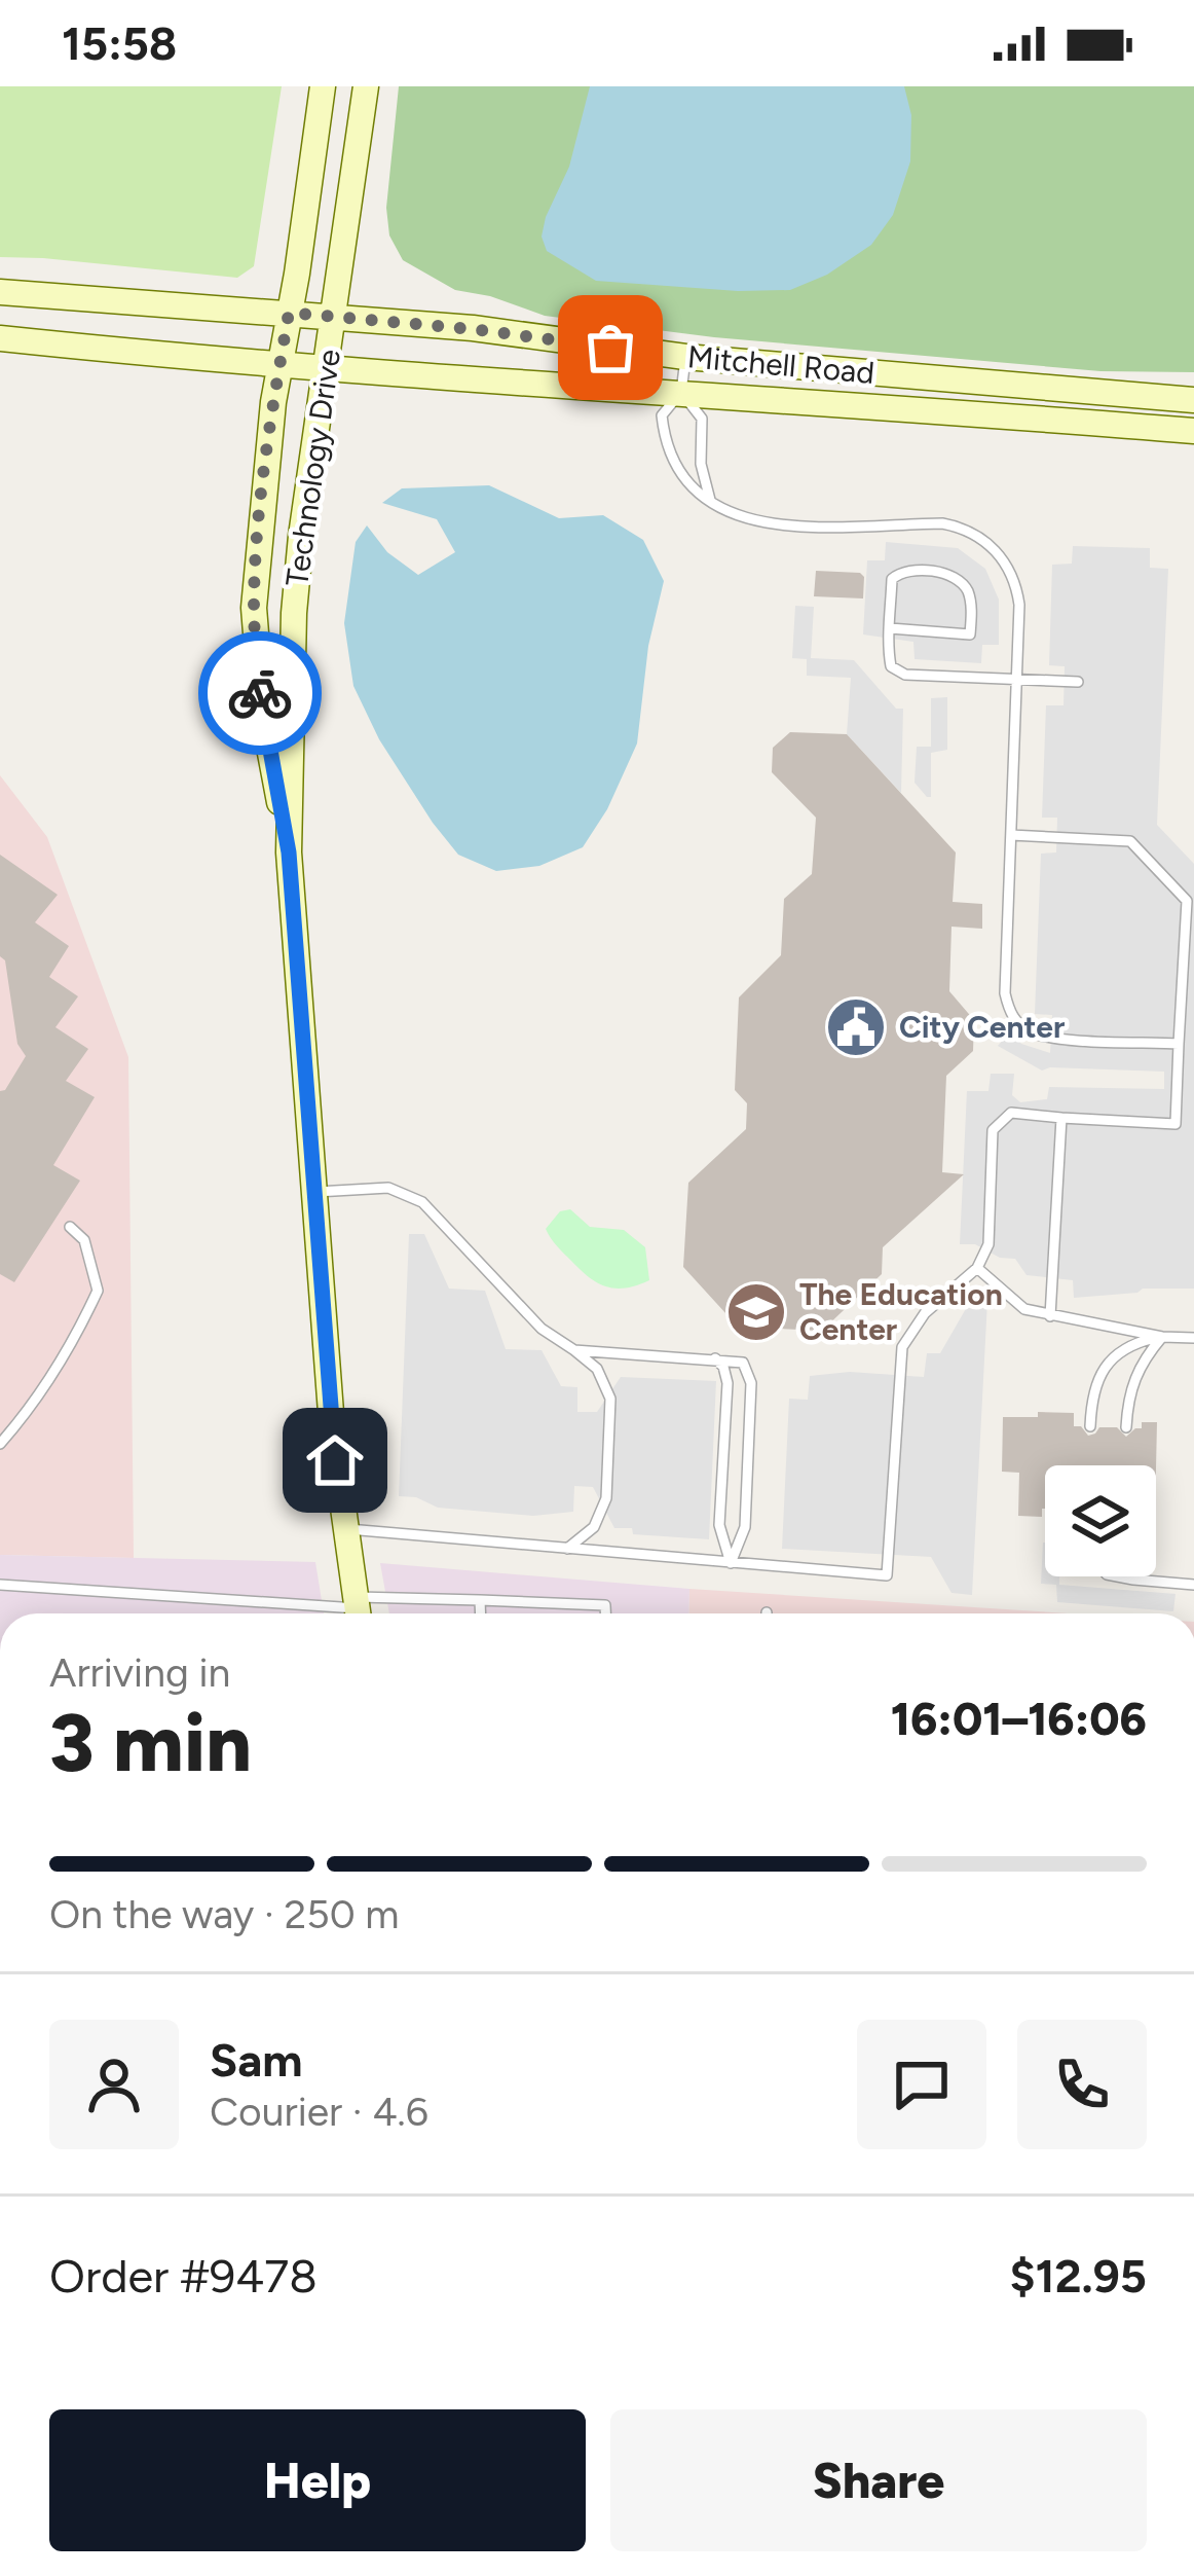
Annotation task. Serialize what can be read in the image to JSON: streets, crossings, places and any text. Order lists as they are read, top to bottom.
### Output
{
  "streets": {
    "main road": ["Mitchell Road", "Technology Drive"]
  },
  "crossings": [
    ["Mitchell Road", "Technology Drive"]
  ],
  "places": {
    "public building": ["City Center"],
    "school or university": ["The Education Center"]
  },
  "page": {
    "status": "15:58",
    "heading": ["3 min", "Arriving in", "16:01–16:06"],
    "panel": [
      "Sam",
      "Courier · 4.6",
      "Order #9478",
      "$12.95"
    ],
    "bar": "On the way · 250 m",
    "buttons": ["Help", "Share"]
  }
}
